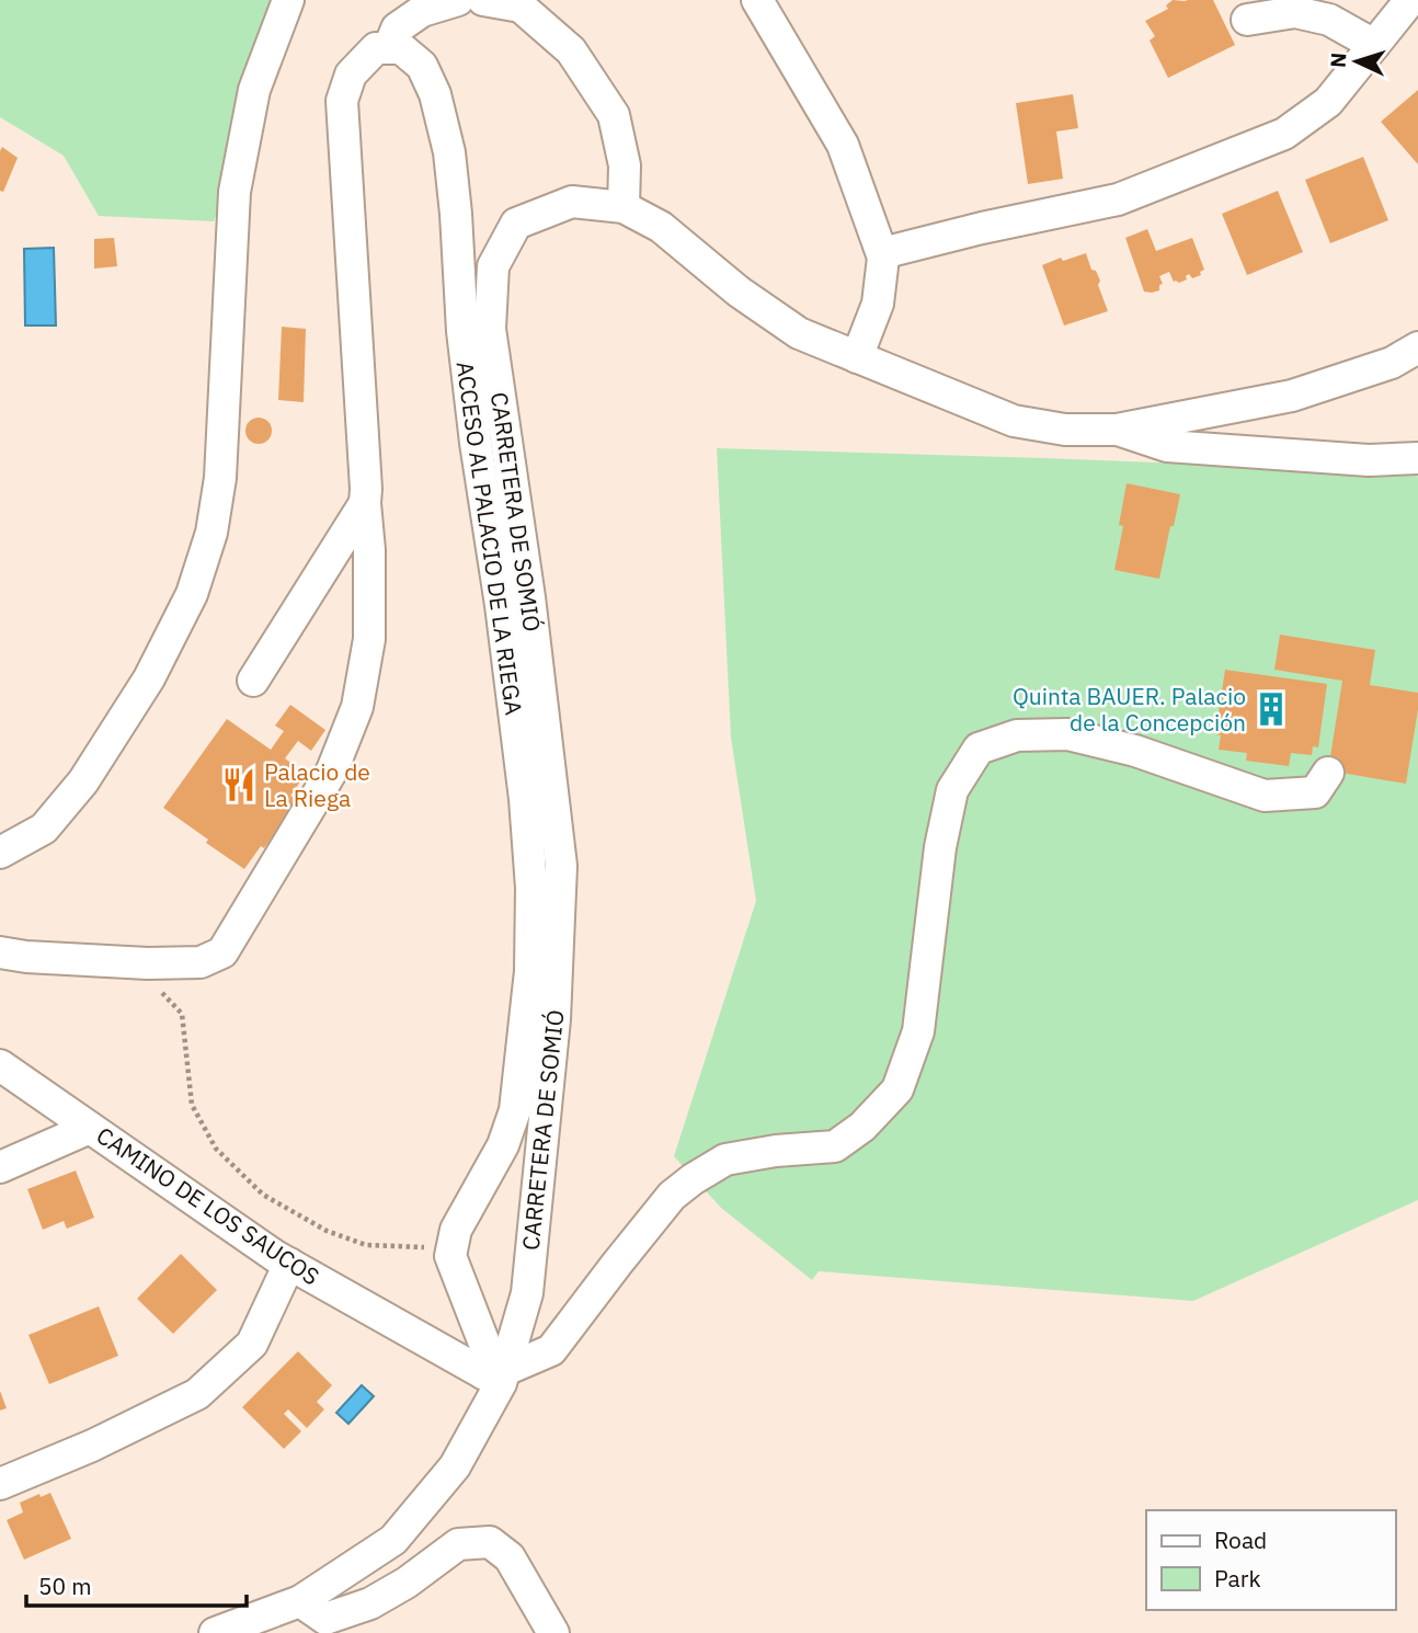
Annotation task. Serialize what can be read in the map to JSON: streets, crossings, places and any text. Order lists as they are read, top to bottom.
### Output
{
  "streets": {
    "street": ["CARRETERA DE SOMIÓ", "ACCESO AL PALACIO DE LA RIEGA", "CAMINO DE LOS SAUCOS"]
  },
  "crossings": [
    ["CARRETERA DE SOMIÓ", "CAMINO DE LOS SAUCOS"]
  ],
  "places": {
    "building": ["Quinta BAUER. Palacio de la Concepción"],
    "restaurant": ["Palacio de La Riega"]
  },
  "legend": ["Road", "Park"],
  "scale_bar": "50 m",
  "north": "left"
}
